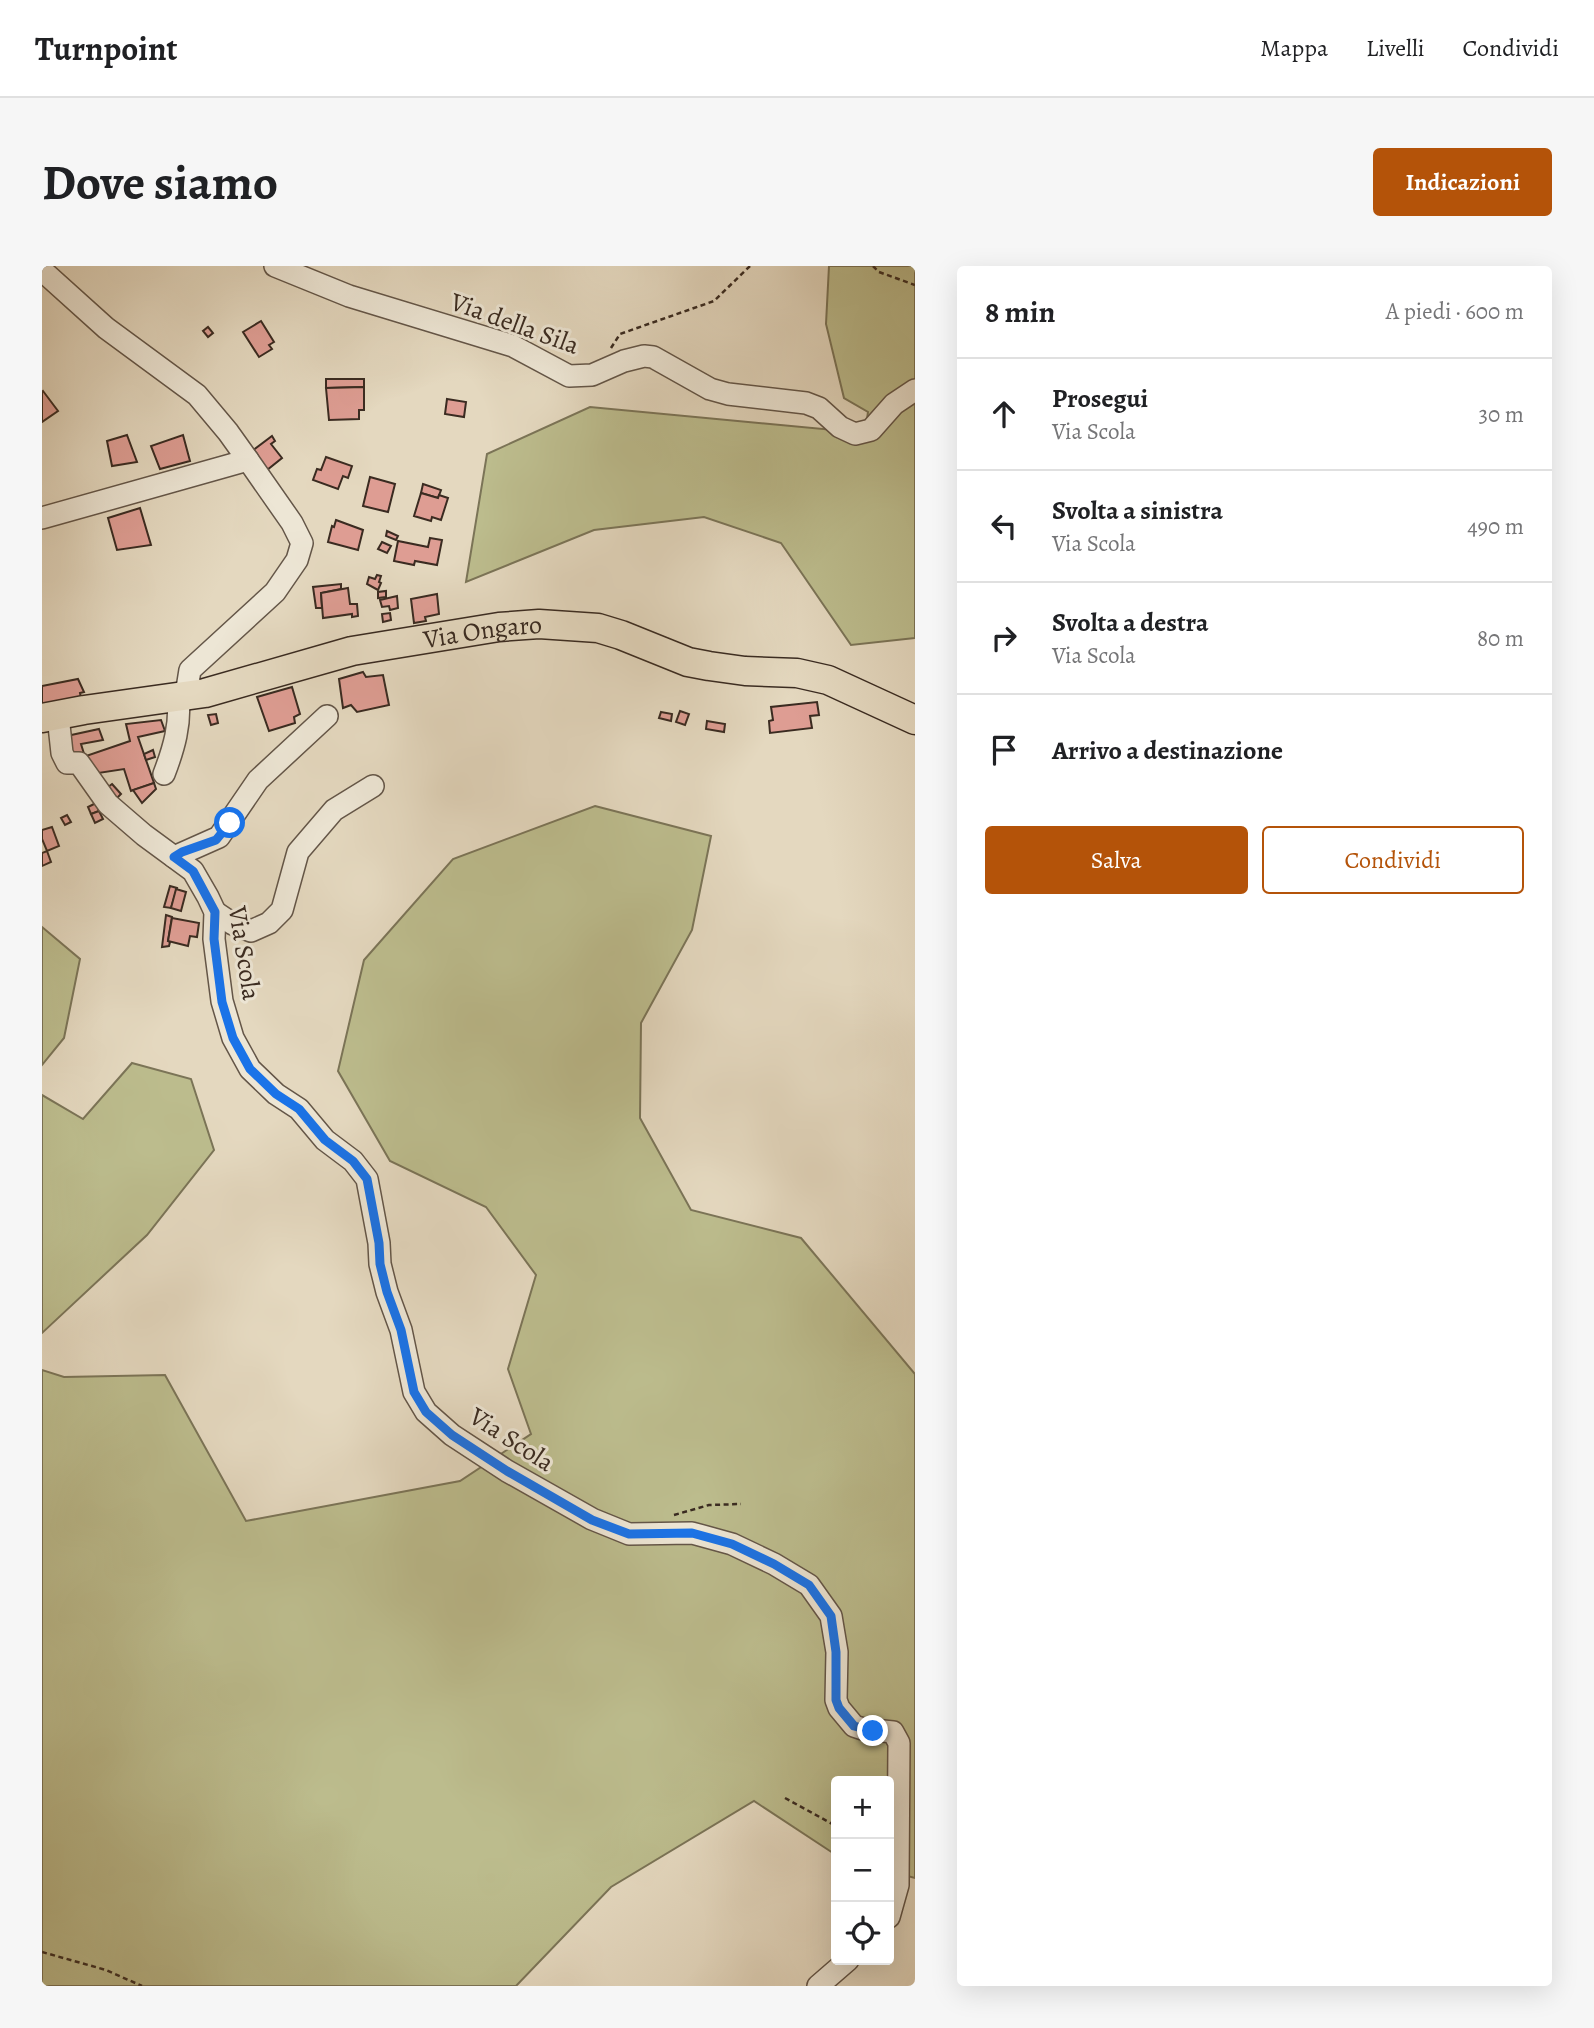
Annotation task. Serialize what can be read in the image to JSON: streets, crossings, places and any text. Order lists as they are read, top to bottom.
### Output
{
  "streets": {
    "main road": ["Via Ongaro"],
    "street": ["Via della Sila", "Via Scola"]
  },
  "crossings": [
    ["Via Ongaro", "Via Scola"]
  ],
  "page": {
    "header": "Turnpoint",
    "nav": ["Mappa", "Livelli", "Condividi"],
    "buttons": [
      "Indicazioni",
      ["Salva", "Condividi"]
    ],
    "title": "Dove siamo",
    "heading": ["8 min", "A piedi · 600 m"],
    "list": [
      ["Prosegui", "Via Scola", "30 m"],
      ["Svolta a sinistra", "Via Scola", "490 m"],
      ["Svolta a destra", "Via Scola", "80 m"],
      "Arrivo a destinazione"
    ],
    "map_buttons": ["+", "−"]
  }
}
